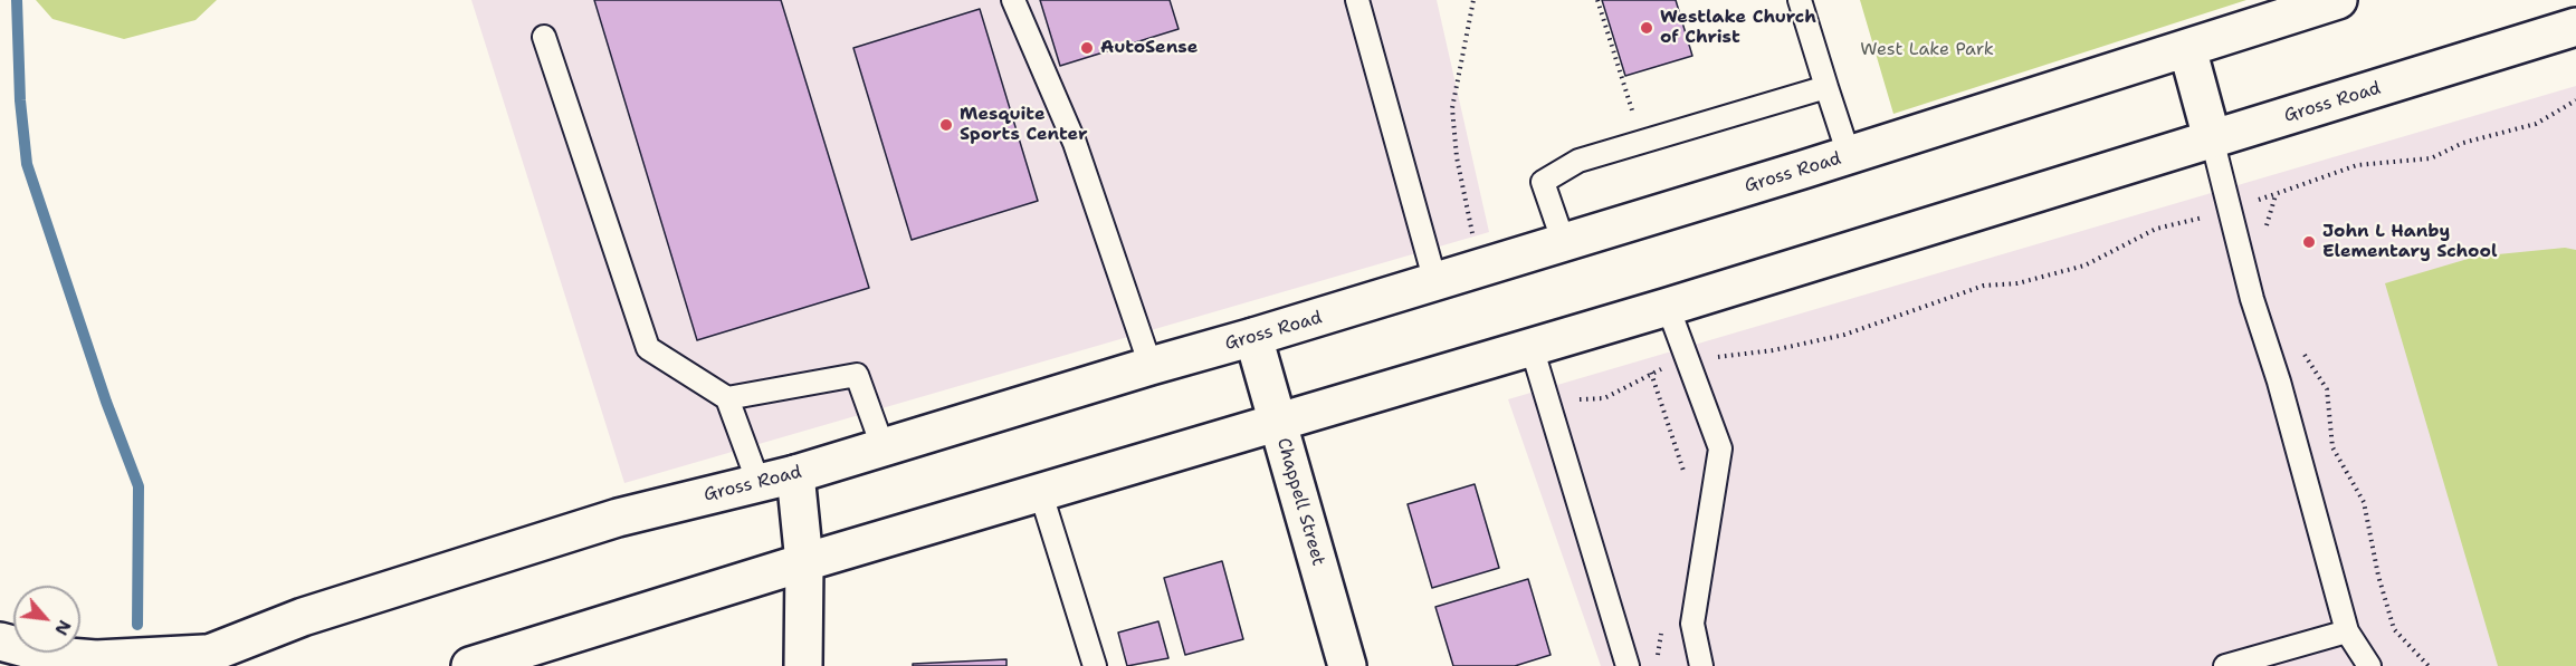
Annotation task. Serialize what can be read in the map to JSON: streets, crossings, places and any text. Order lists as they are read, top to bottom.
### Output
{
  "streets": {
    "main road": ["Gross Road", "Chappell Street"]
  },
  "crossings": [
    ["Gross Road", "Chappell Street"]
  ],
  "parks": ["West Lake Park"],
  "places": [
    "Westlake Church of Christ",
    "AutoSense",
    "Mesquite Sports Center",
    "John L Hanby Elementary School"
  ],
  "north": "bottom right"
}
